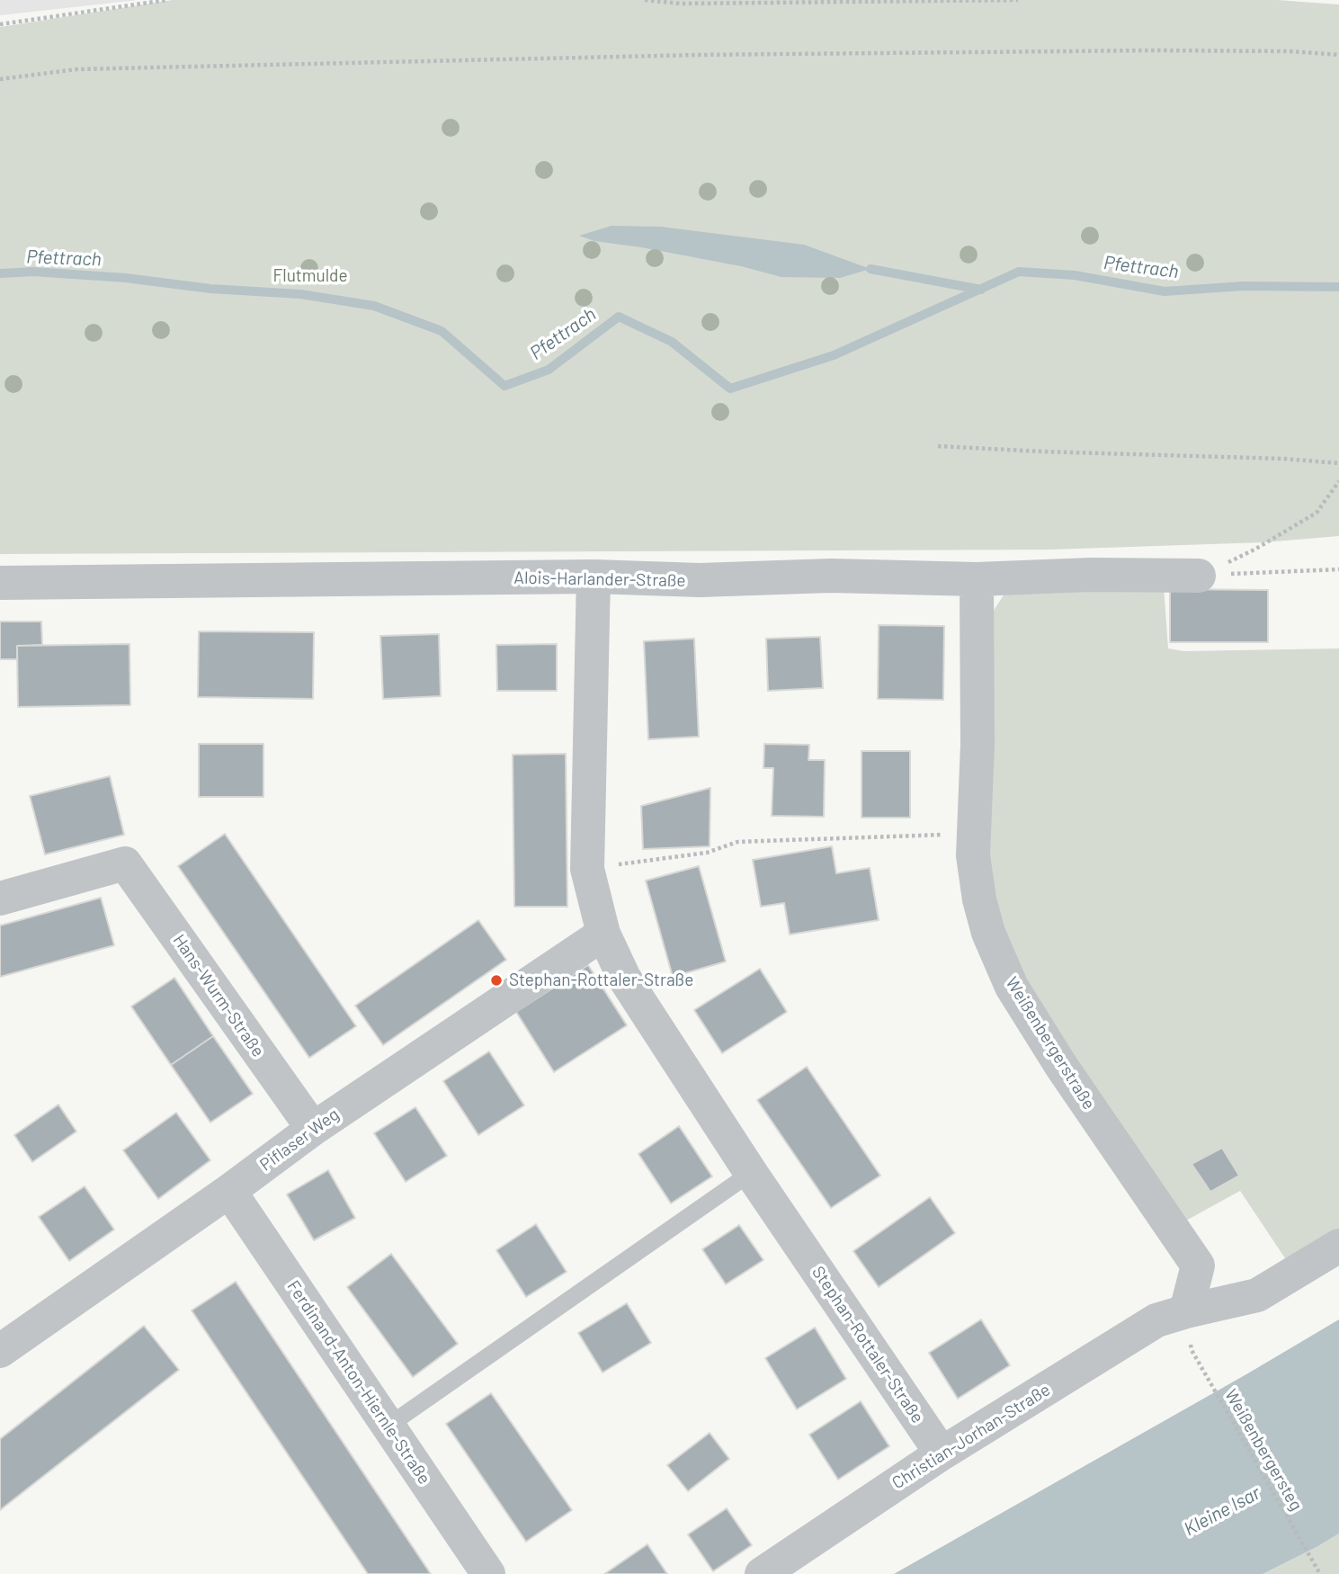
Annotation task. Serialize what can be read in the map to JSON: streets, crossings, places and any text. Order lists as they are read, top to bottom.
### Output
{
  "streets": {
    "street": [
      "Alois-Harlander-Straße",
      "Hans-Wurm-Straße",
      "Weißenbergerstraße",
      "Piflaser Weg",
      "Stephan-Rottaler-Straße",
      "Ferdinand-Anton-Hiernle-Straße",
      "Christian-Jorhan-Straße"
    ],
    "path": ["Weißenbergersteg"]
  },
  "crossings": [
    ["Alois-Harlander-Straße", "Weißenbergerstraße"],
    ["Alois-Harlander-Straße", "Stephan-Rottaler-Straße"],
    ["Hans-Wurm-Straße", "Piflaser Weg"],
    ["Weißenbergerstraße", "Christian-Jorhan-Straße"],
    ["Piflaser Weg", "Stephan-Rottaler-Straße"],
    ["Piflaser Weg", "Ferdinand-Anton-Hiernle-Straße"],
    ["Stephan-Rottaler-Straße", "Christian-Jorhan-Straße"]
  ],
  "water": ["Pfettrach", "Kleine Isar"],
  "parks": ["Flutmulde"],
  "places": ["Stephan-Rottaler-Straße"]
}
